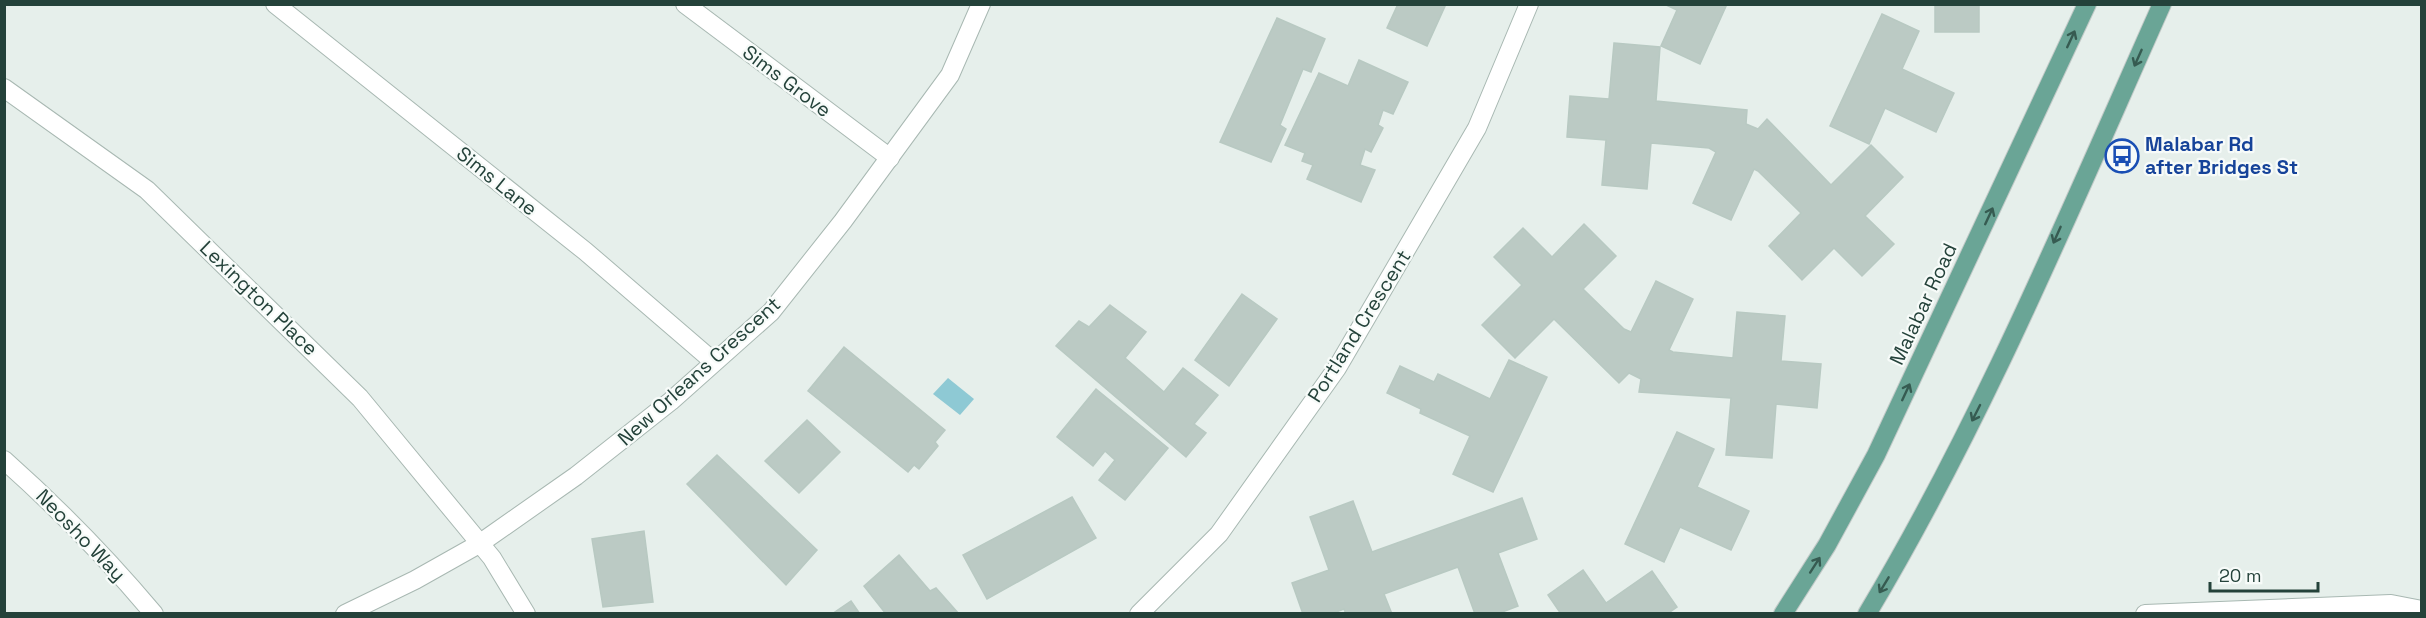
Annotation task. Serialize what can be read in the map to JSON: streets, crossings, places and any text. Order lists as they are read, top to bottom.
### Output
{
  "streets": {
    "main road": ["Malabar Road"],
    "street": [
      "Sims Grove",
      "Sims Lane",
      "Lexington Place",
      "Portland Crescent",
      "New Orleans Crescent",
      "Neosho Way"
    ]
  },
  "crossings": [
    ["Sims Grove", "New Orleans Crescent"],
    ["Sims Lane", "New Orleans Crescent"],
    ["Lexington Place", "New Orleans Crescent"]
  ],
  "places": {
    "bus stop": ["Malabar Rd after Bridges St"]
  },
  "scale_bar": "20 m"
}
